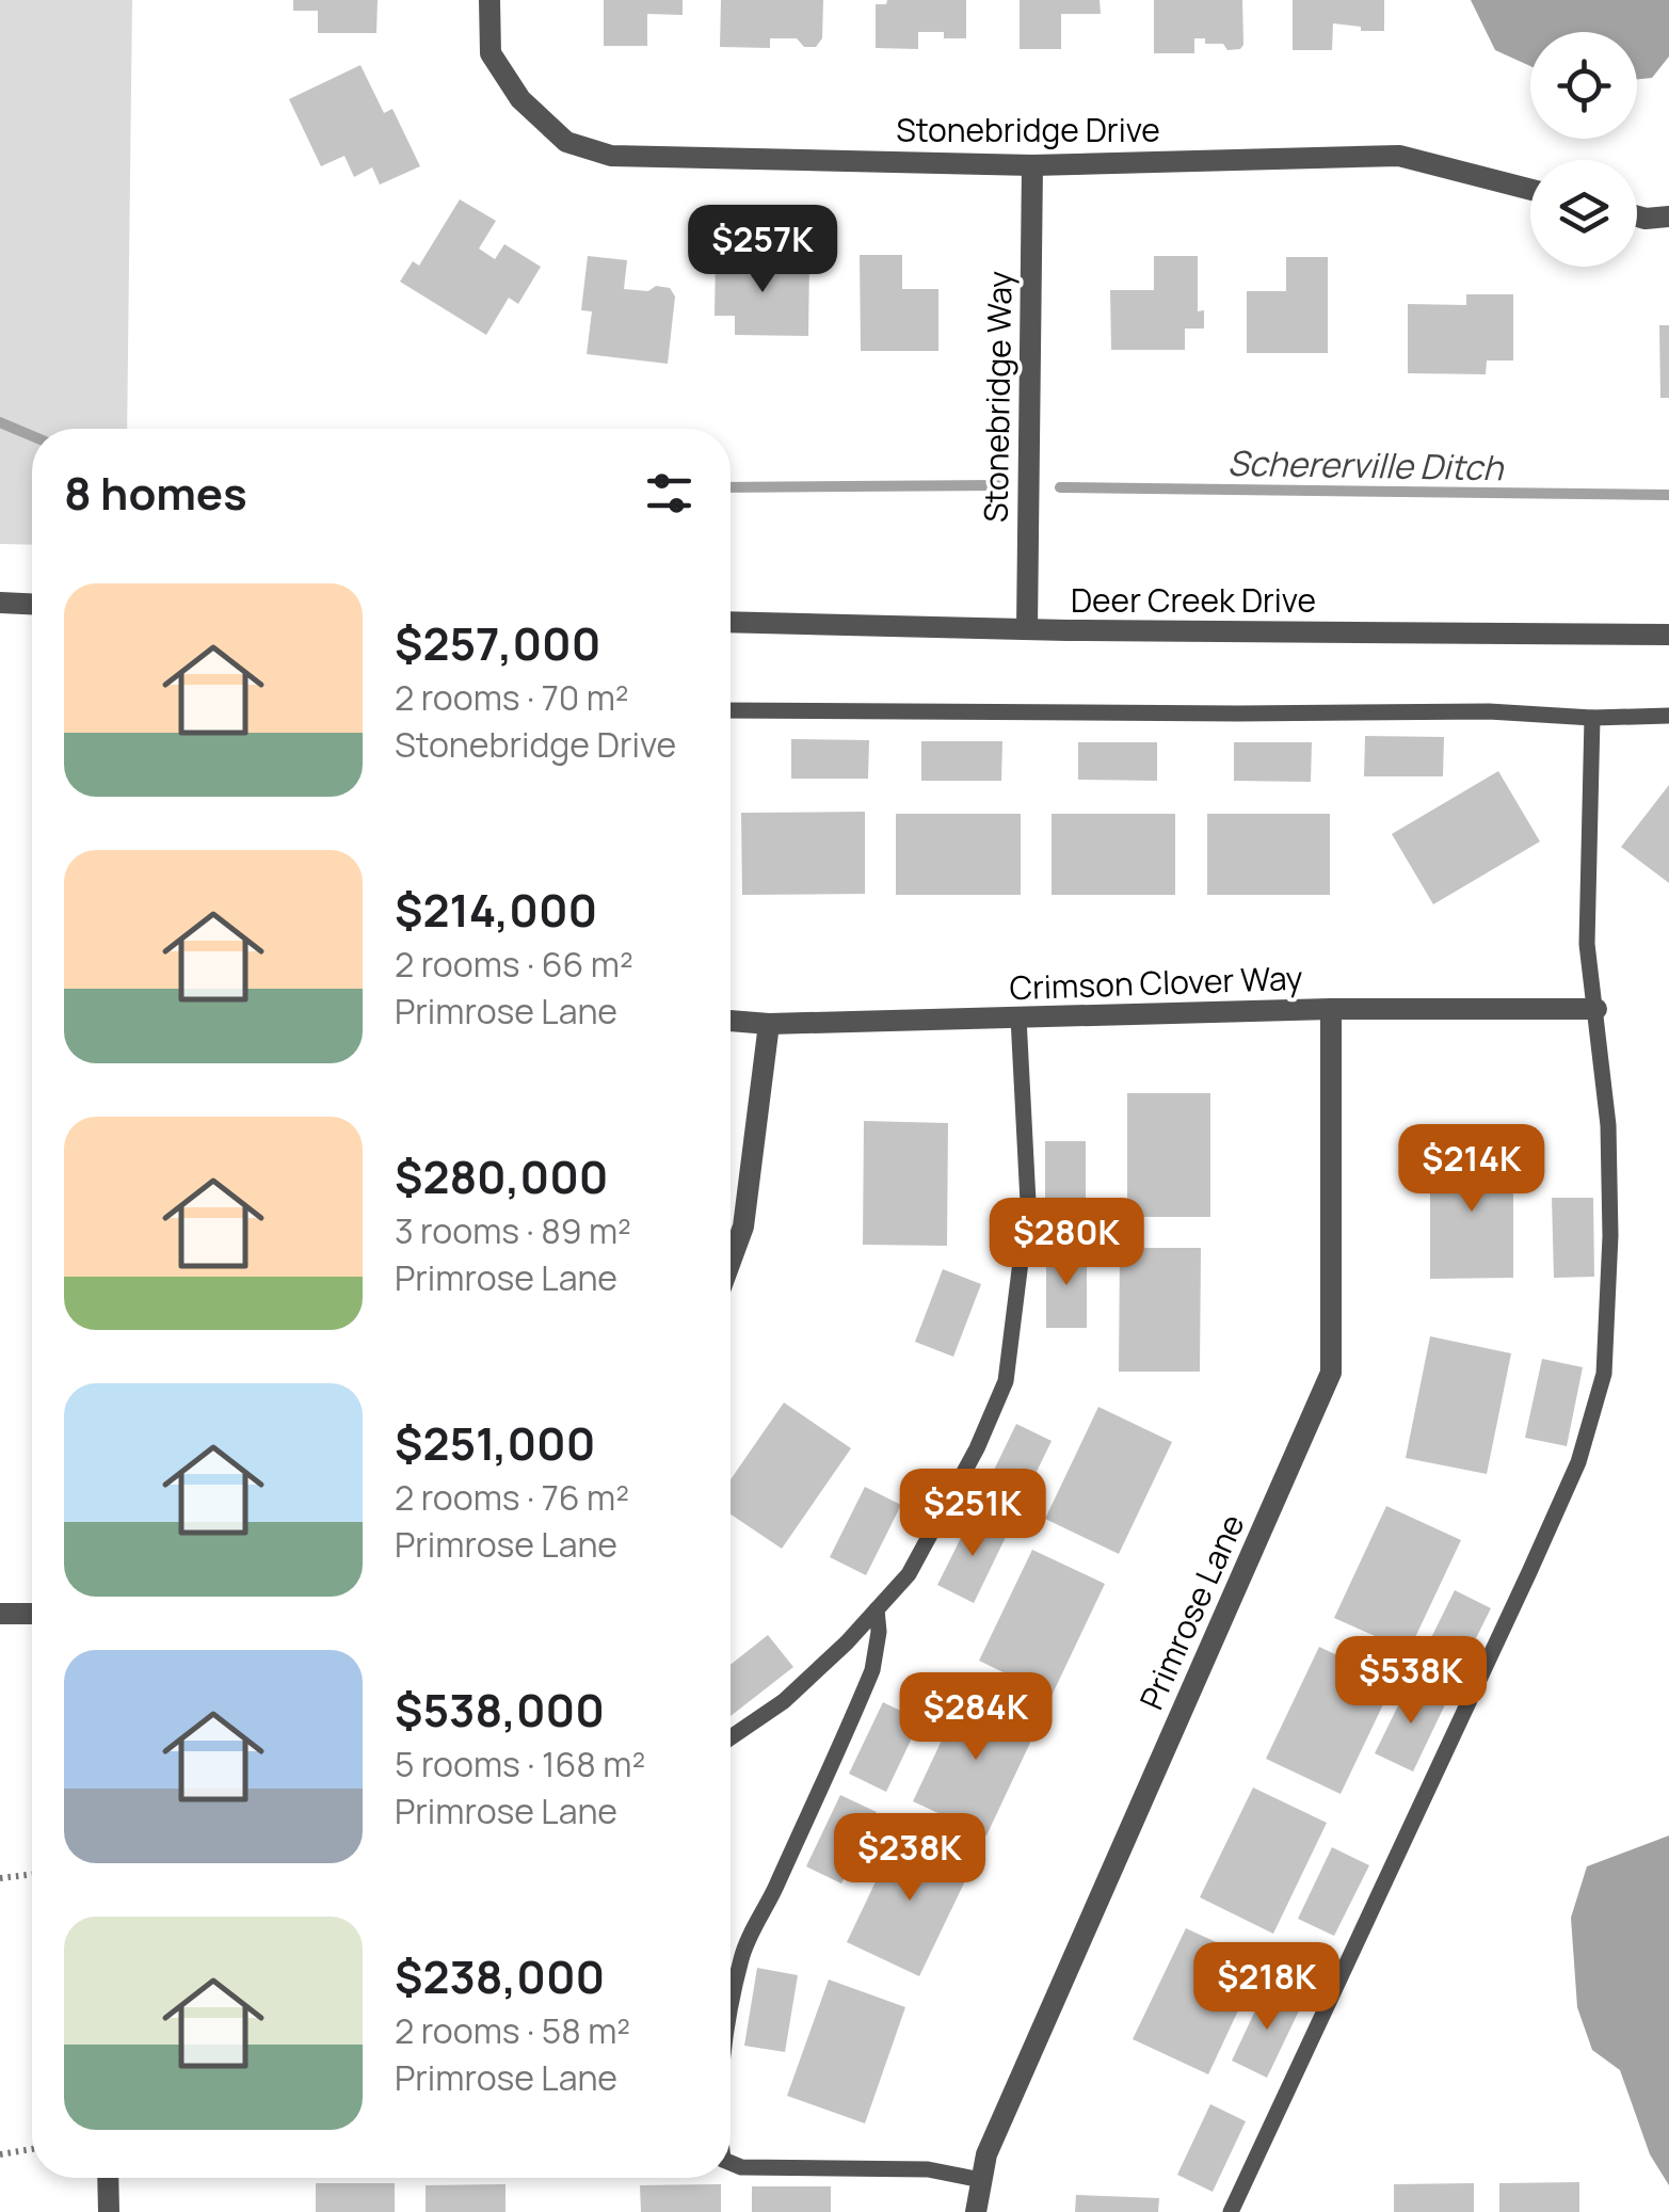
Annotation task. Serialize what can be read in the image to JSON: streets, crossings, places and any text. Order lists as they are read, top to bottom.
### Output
{
  "streets": {
    "street": [
      "Stonebridge Drive",
      "Stonebridge Way",
      "Deer Creek Drive",
      "Crimson Clover Way",
      "Primrose Lane"
    ]
  },
  "crossings": [
    ["Stonebridge Drive", "Stonebridge Way"],
    ["Stonebridge Way", "Deer Creek Drive"],
    ["Crimson Clover Way", "Primrose Lane"]
  ],
  "water": ["Schererville Ditch"],
  "page": {
    "price": [
      "$257K",
      "$214K",
      "$280K",
      "$251K",
      "$538K",
      "$284K",
      "$238K",
      "$218K"
    ],
    "heading": "8 homes",
    "list": [
      {
        "name": "$257,000",
        "note": "2 rooms · 70 m² · Stonebridge Drive"
      },
      {
        "name": "$214,000",
        "note": "2 rooms · 66 m² · Primrose Lane"
      },
      {
        "name": "$280,000",
        "note": "3 rooms · 89 m² · Primrose Lane"
      },
      {
        "name": "$251,000",
        "note": "2 rooms · 76 m² · Primrose Lane"
      },
      {
        "name": "$538,000",
        "note": "5 rooms · 168 m² · Primrose Lane"
      },
      {
        "name": "$238,000",
        "note": "2 rooms · 58 m² · Primrose Lane"
      }
    ]
  }
}
